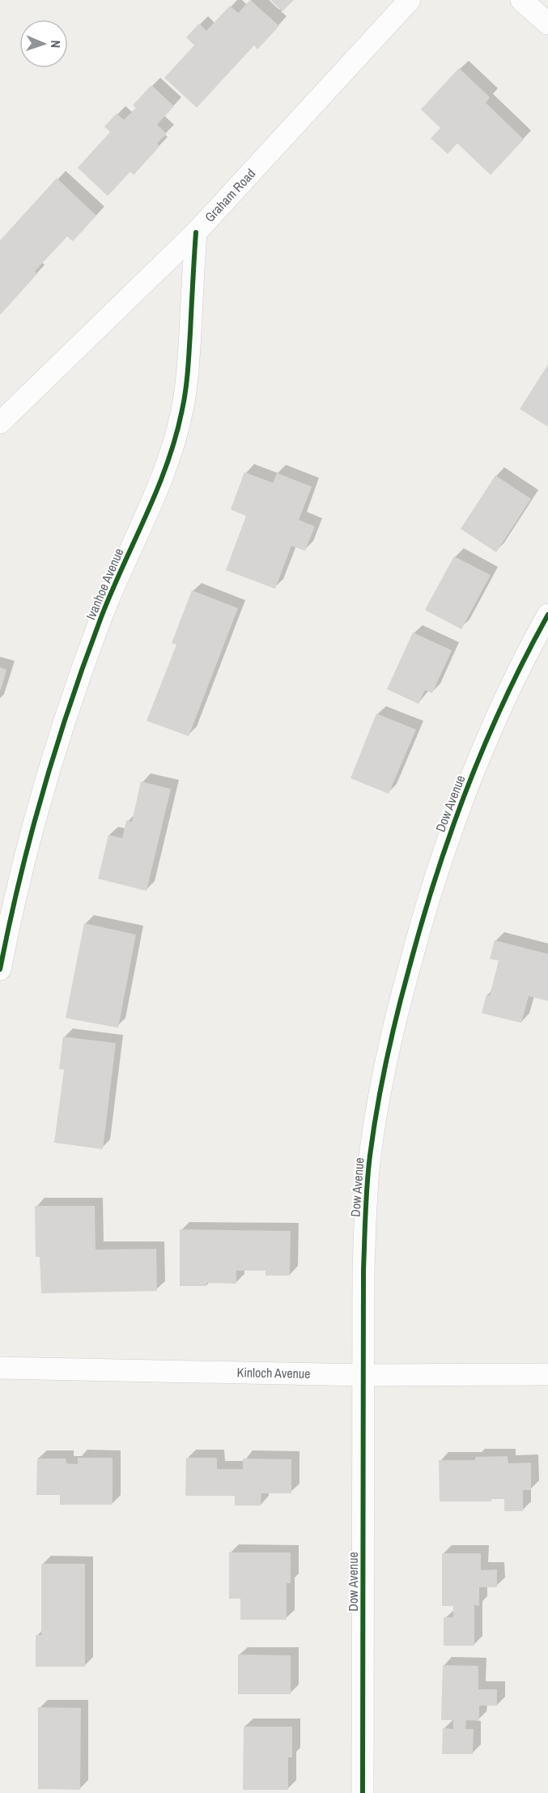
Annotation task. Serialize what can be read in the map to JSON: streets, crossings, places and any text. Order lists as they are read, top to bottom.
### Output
{
  "streets": {
    "street": [
      "Graham Road",
      "Ivanhoe Avenue",
      "Dow Avenue",
      "Kinloch Avenue"
    ]
  },
  "crossings": [
    ["Graham Road", "Ivanhoe Avenue"],
    ["Dow Avenue", "Kinloch Avenue"]
  ],
  "north": "right"
}
